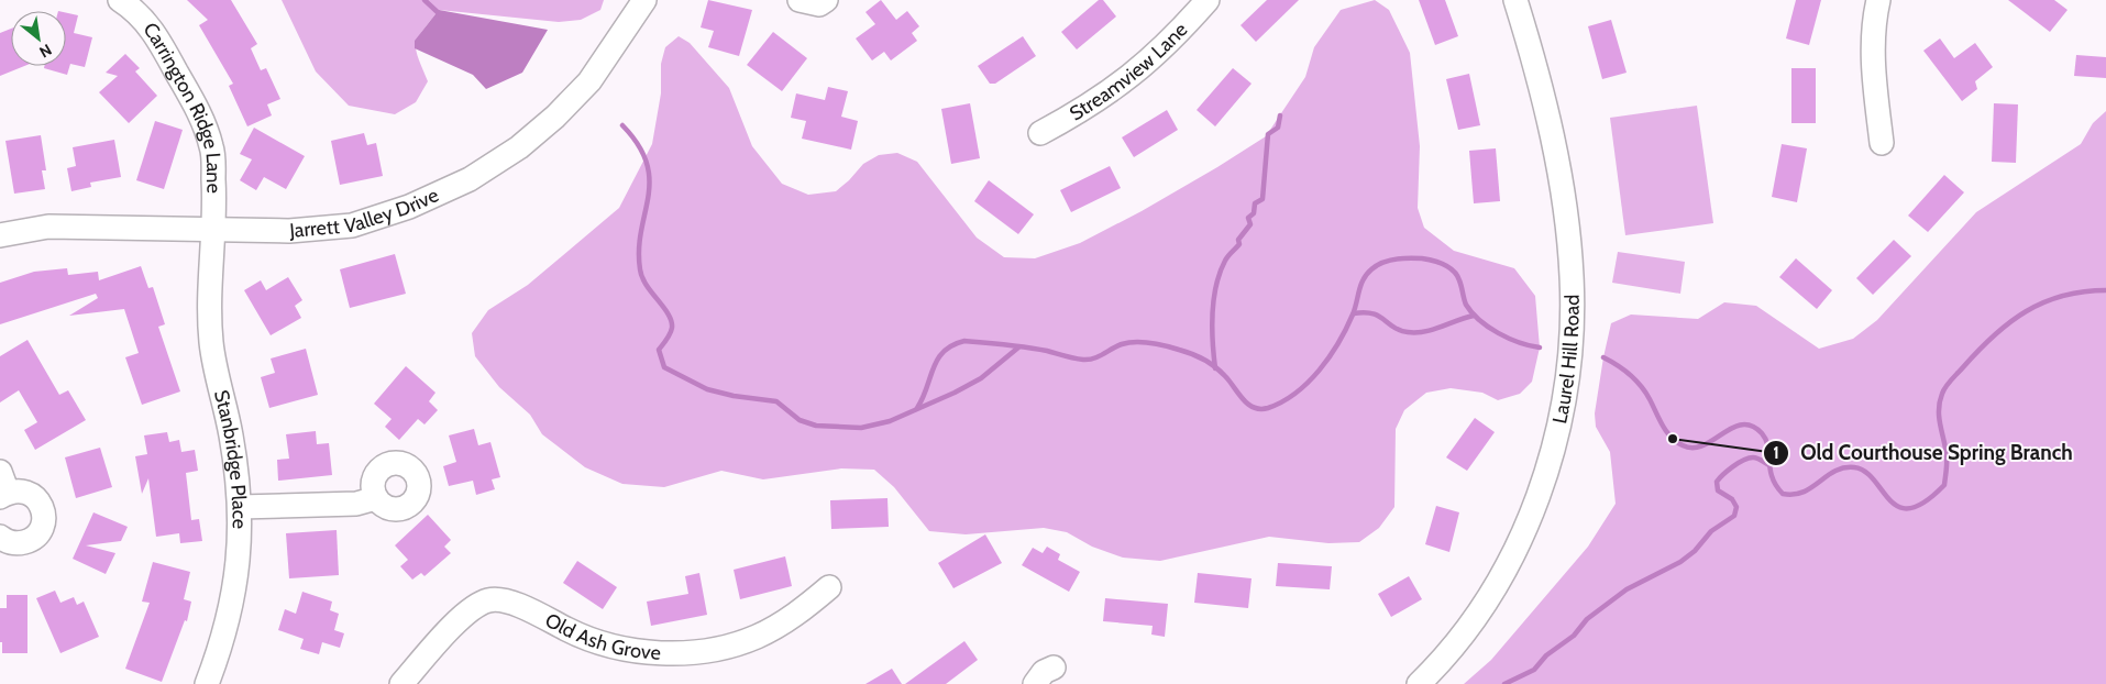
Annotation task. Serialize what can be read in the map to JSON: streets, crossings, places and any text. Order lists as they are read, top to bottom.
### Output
{
  "streets": {
    "street": [
      "Streamview Lane",
      "Carrington Ridge Lane",
      "Jarrett Valley Drive",
      "Laurel Hill Road",
      "Stanbridge Place",
      "Old Ash Grove"
    ]
  },
  "crossings": [
    ["Carrington Ridge Lane", "Jarrett Valley Drive"],
    ["Carrington Ridge Lane", "Stanbridge Place"],
    ["Jarrett Valley Drive", "Stanbridge Place"]
  ],
  "places": ["Old Courthouse Spring Branch"],
  "north": "bottom right"
}
